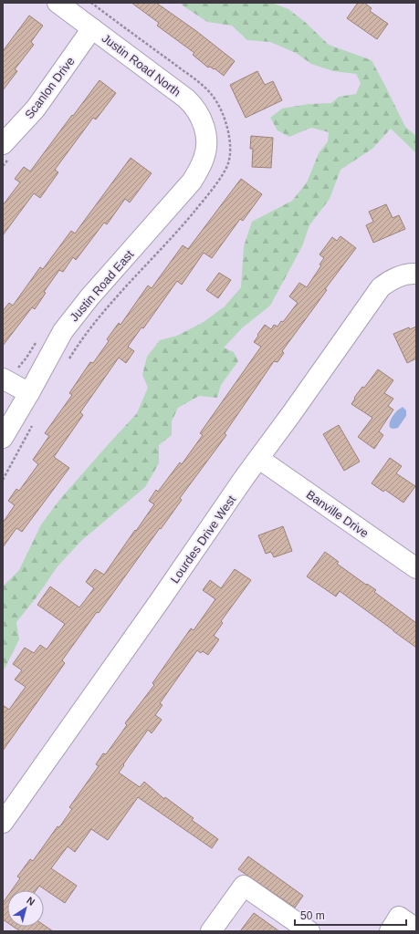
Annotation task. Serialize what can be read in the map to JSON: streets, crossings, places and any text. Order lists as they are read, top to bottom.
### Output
{
  "streets": {
    "street": [
      "Justin Road North",
      "Scanlon Drive",
      "Justin Road East",
      "Banville Drive",
      "Lourdes Drive West"
    ]
  },
  "crossings": [
    ["Justin Road North", "Scanlon Drive"],
    ["Justin Road North", "Justin Road East"],
    ["Banville Drive", "Lourdes Drive West"]
  ],
  "scale_bar": "50 m",
  "north": "top right"
}
